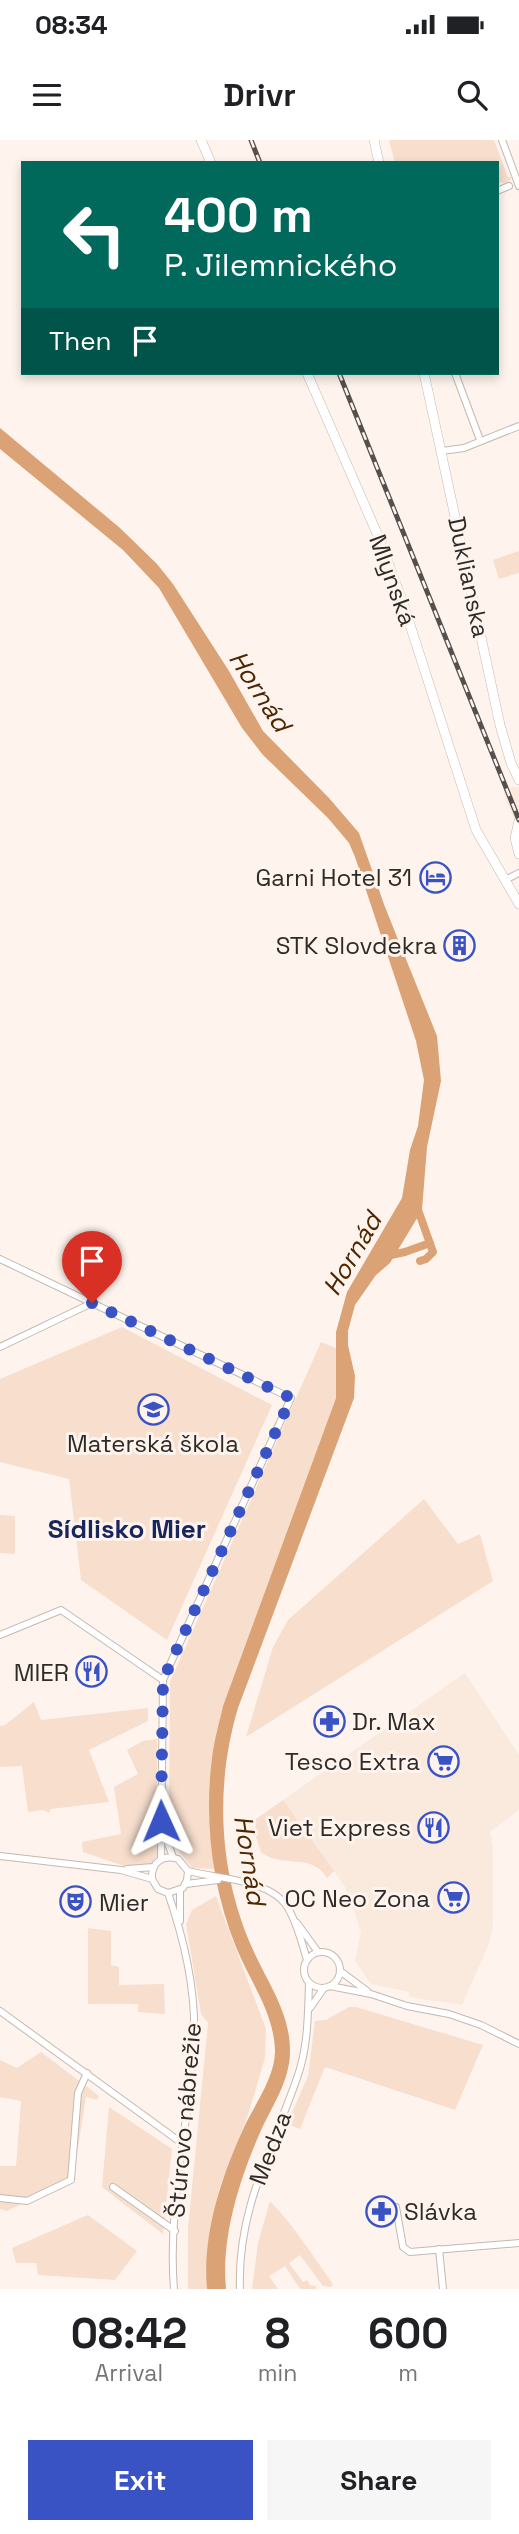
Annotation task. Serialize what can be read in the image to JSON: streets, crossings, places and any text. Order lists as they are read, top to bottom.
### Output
{
  "streets": {
    "street": [
      "Duklianska",
      "Mlynská",
      "Štúrovo nábrežie",
      "Medza"
    ]
  },
  "districts": ["Sídlisko Mier"],
  "water": ["Hornád"],
  "places": {
    "hotel": ["Garni Hotel 31"],
    "building": ["STK Slovdekra"],
    "school or university": ["Materská škola"],
    "restaurant": ["MIER", "Viet Express"],
    "pharmacy": ["Dr. Max", "Slávka"],
    "supermarket": ["Tesco Extra", "OC Neo Zona"],
    "theatre": ["Mier"]
  },
  "page": {
    "status": "08:34",
    "header": "Drivr",
    "turn": ["400 m", "P. Jilemnického"],
    "then": "Then",
    "eta": [
      "08:42",
      "Arrival",
      "8",
      "min",
      "600",
      "m"
    ],
    "buttons": ["Exit", "Share"]
  }
}
